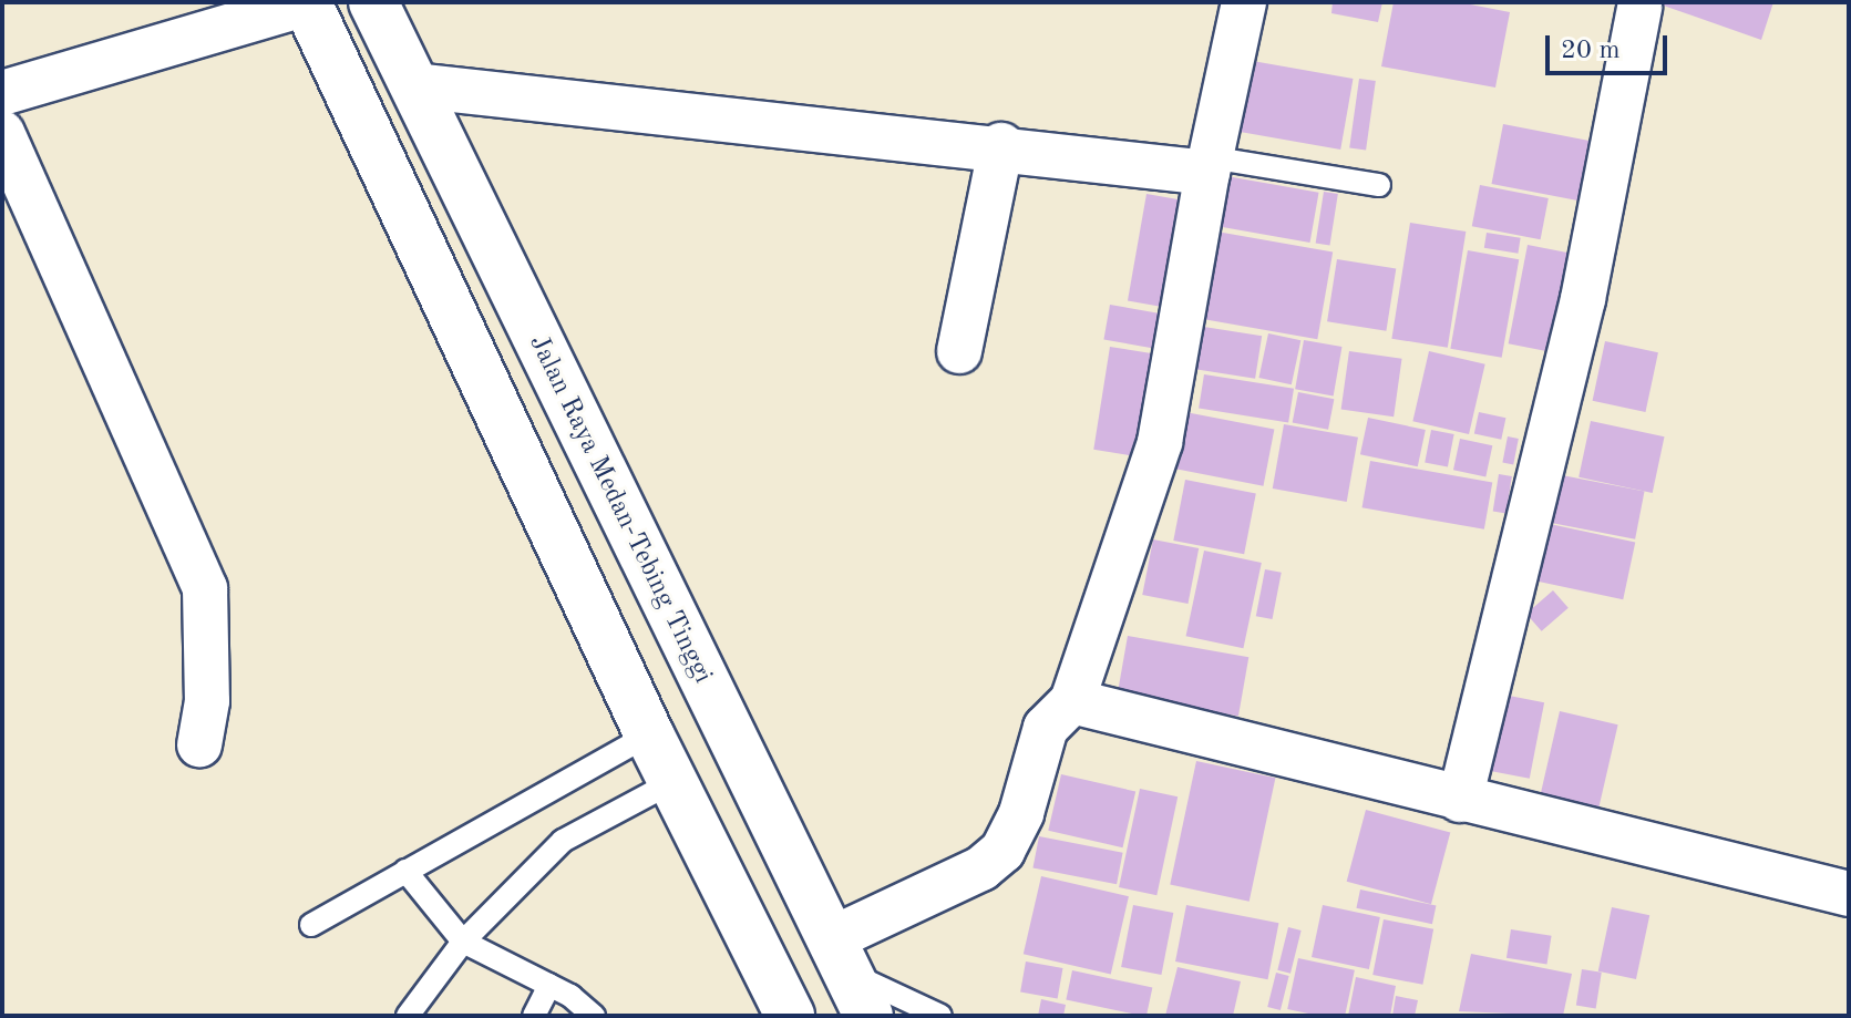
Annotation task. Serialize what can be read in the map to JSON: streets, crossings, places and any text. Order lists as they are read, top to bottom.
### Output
{
  "streets": {
    "highway": ["Jalan Raya Medan-Tebing Tinggi"]
  },
  "scale_bar": "20 m"
}
